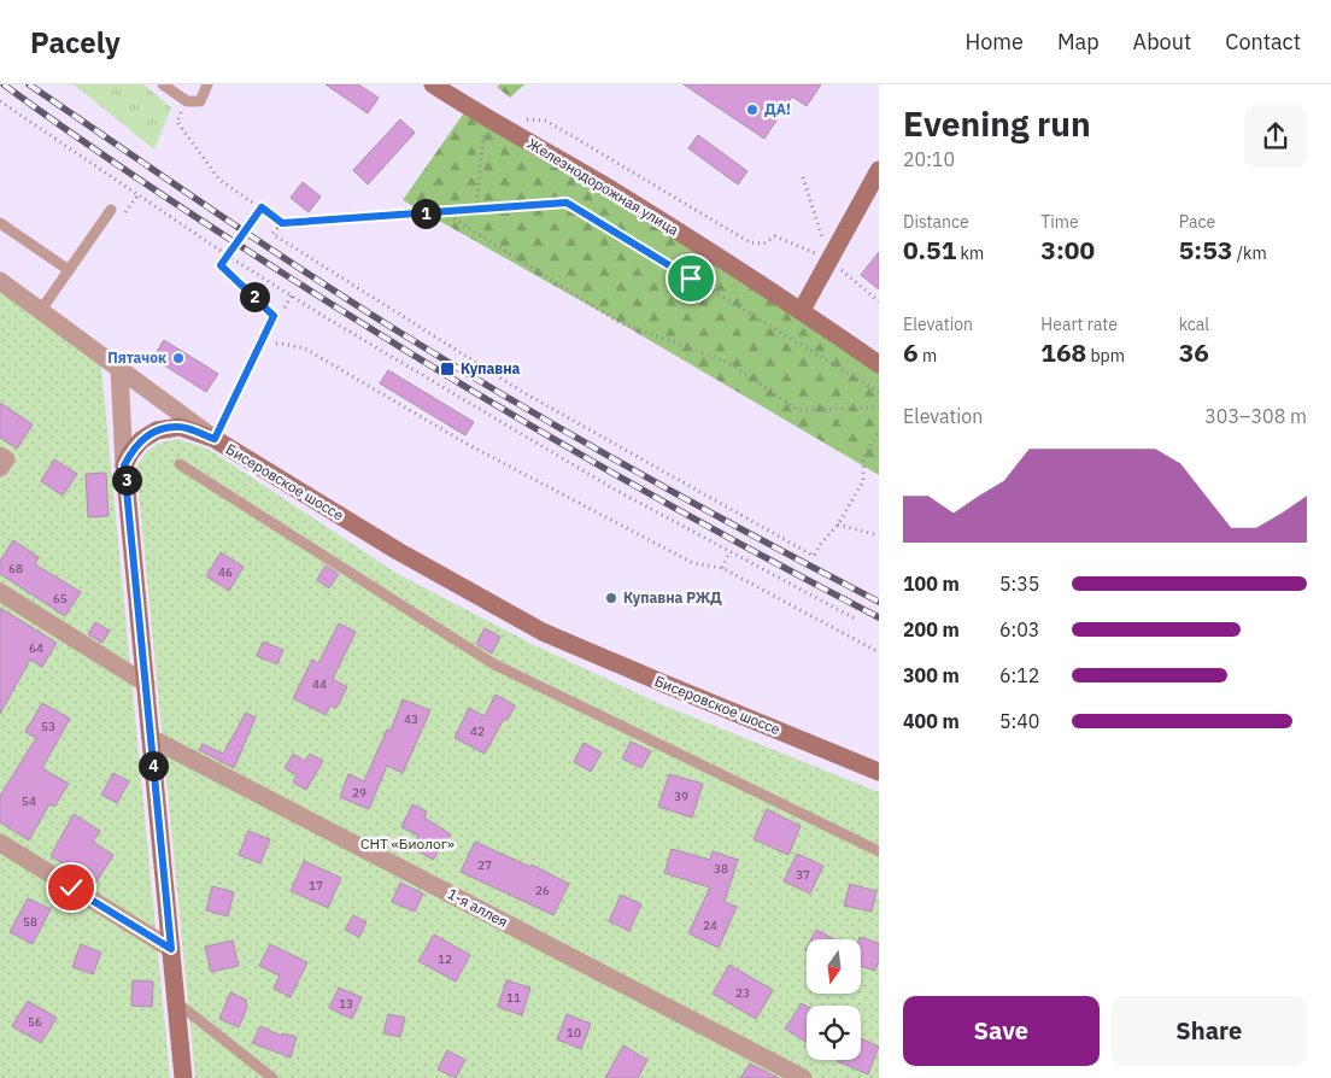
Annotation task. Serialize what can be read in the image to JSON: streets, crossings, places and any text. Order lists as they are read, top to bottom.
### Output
{
  "streets": {
    "main road": ["Железнодорожная улица", "Бисеровское шоссе"],
    "street": ["1-я аллея"]
  },
  "parks": ["СНТ «Биолог»"],
  "places": {
    "other": ["ДА!", "Пятачок", "Купавна РЖД"],
    "transit": ["Купавна"]
  },
  "house_numbers": [
    "68",
    "46",
    "65",
    "64",
    "44",
    "43",
    "53",
    "42",
    "29",
    "39",
    "54",
    "27",
    "38",
    "37",
    "17",
    "26",
    "58",
    "24",
    "12",
    "23",
    "11",
    "13",
    "56",
    "10"
  ],
  "north": "bottom",
  "page": {
    "header": "Pacely",
    "nav": [
      "Home",
      "Map",
      "About",
      "Contact"
    ],
    "heading": ["Evening run", "20:10"],
    "stats": [
      ["Distance", "0.51 km"],
      ["Time", "3:00"],
      ["Pace", "5:53 /km"],
      ["Elevation", "6 m"],
      ["Heart rate", "168 bpm"],
      ["kcal", "36"]
    ],
    "pins": [
      "1",
      "2",
      "3",
      "4"
    ],
    "chart": ["Elevation", "303–308 m"],
    "list": [
      {
        "name": "100 m",
        "note": "5:35"
      },
      {
        "name": "200 m",
        "note": "6:03"
      },
      {
        "name": "300 m",
        "note": "6:12"
      },
      {
        "name": "400 m",
        "note": "5:40"
      }
    ],
    "buttons": ["Save", "Share"]
  }
}
